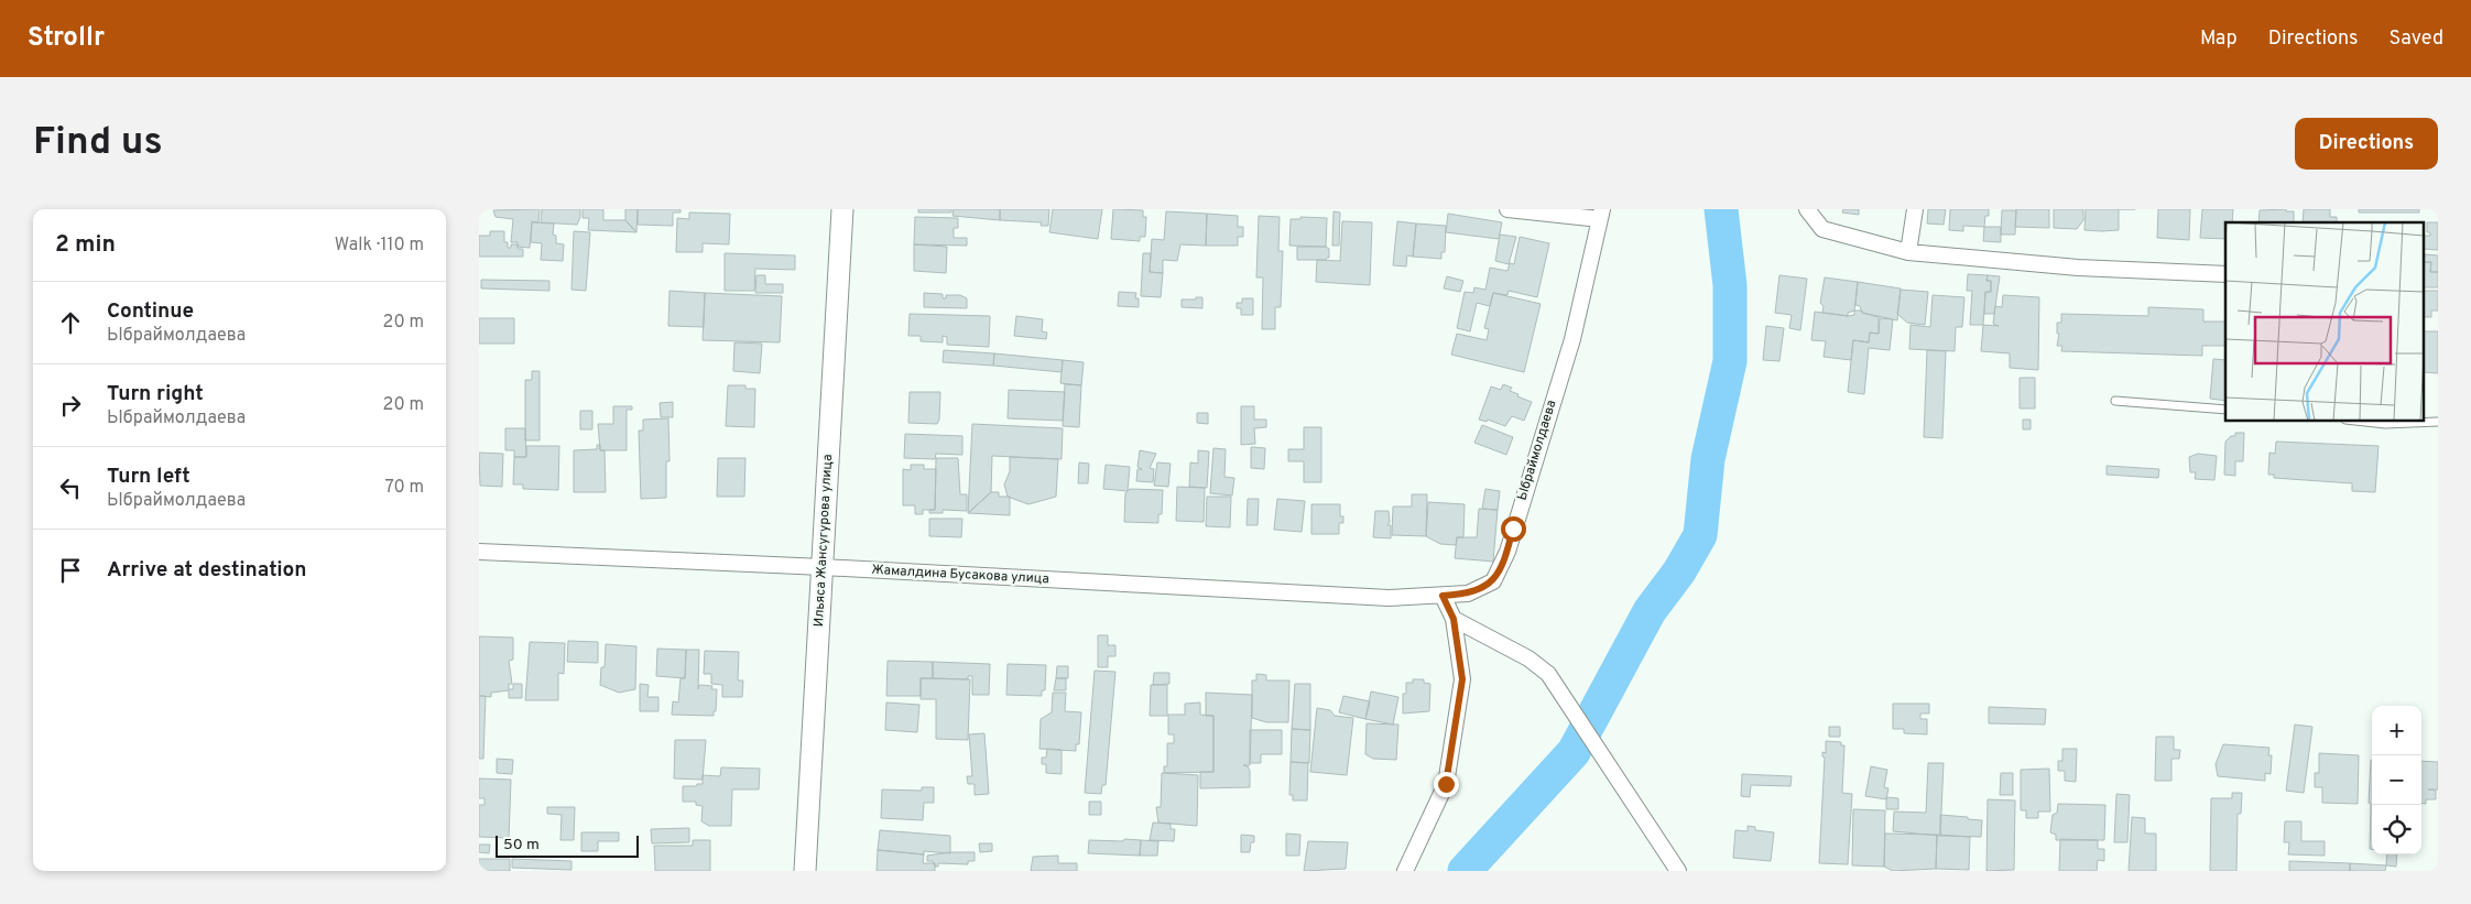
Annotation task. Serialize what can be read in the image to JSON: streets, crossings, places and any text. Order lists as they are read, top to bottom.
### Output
{
  "streets": {
    "street": ["Ыбраймолдаева", "Ильяса Жансугурова улица", "Жамалдина Бусакова улица"]
  },
  "crossings": [
    ["Ыбраймолдаева", "Жамалдина Бусакова улица"],
    ["Ильяса Жансугурова улица", "Жамалдина Бусакова улица"]
  ],
  "scale_bar": "50 m",
  "page": {
    "header": "Strollr",
    "nav": ["Map", "Directions", "Saved"],
    "buttons": "Directions",
    "title": "Find us",
    "heading": ["2 min", "Walk · 110 m"],
    "list": [
      ["Continue", "Ыбраймолдаева", "20 m"],
      ["Turn right", "Ыбраймолдаева", "20 m"],
      ["Turn left", "Ыбраймолдаева", "70 m"],
      "Arrive at destination"
    ],
    "map_buttons": ["+", "−"],
    "scale": "50 m"
  }
}
